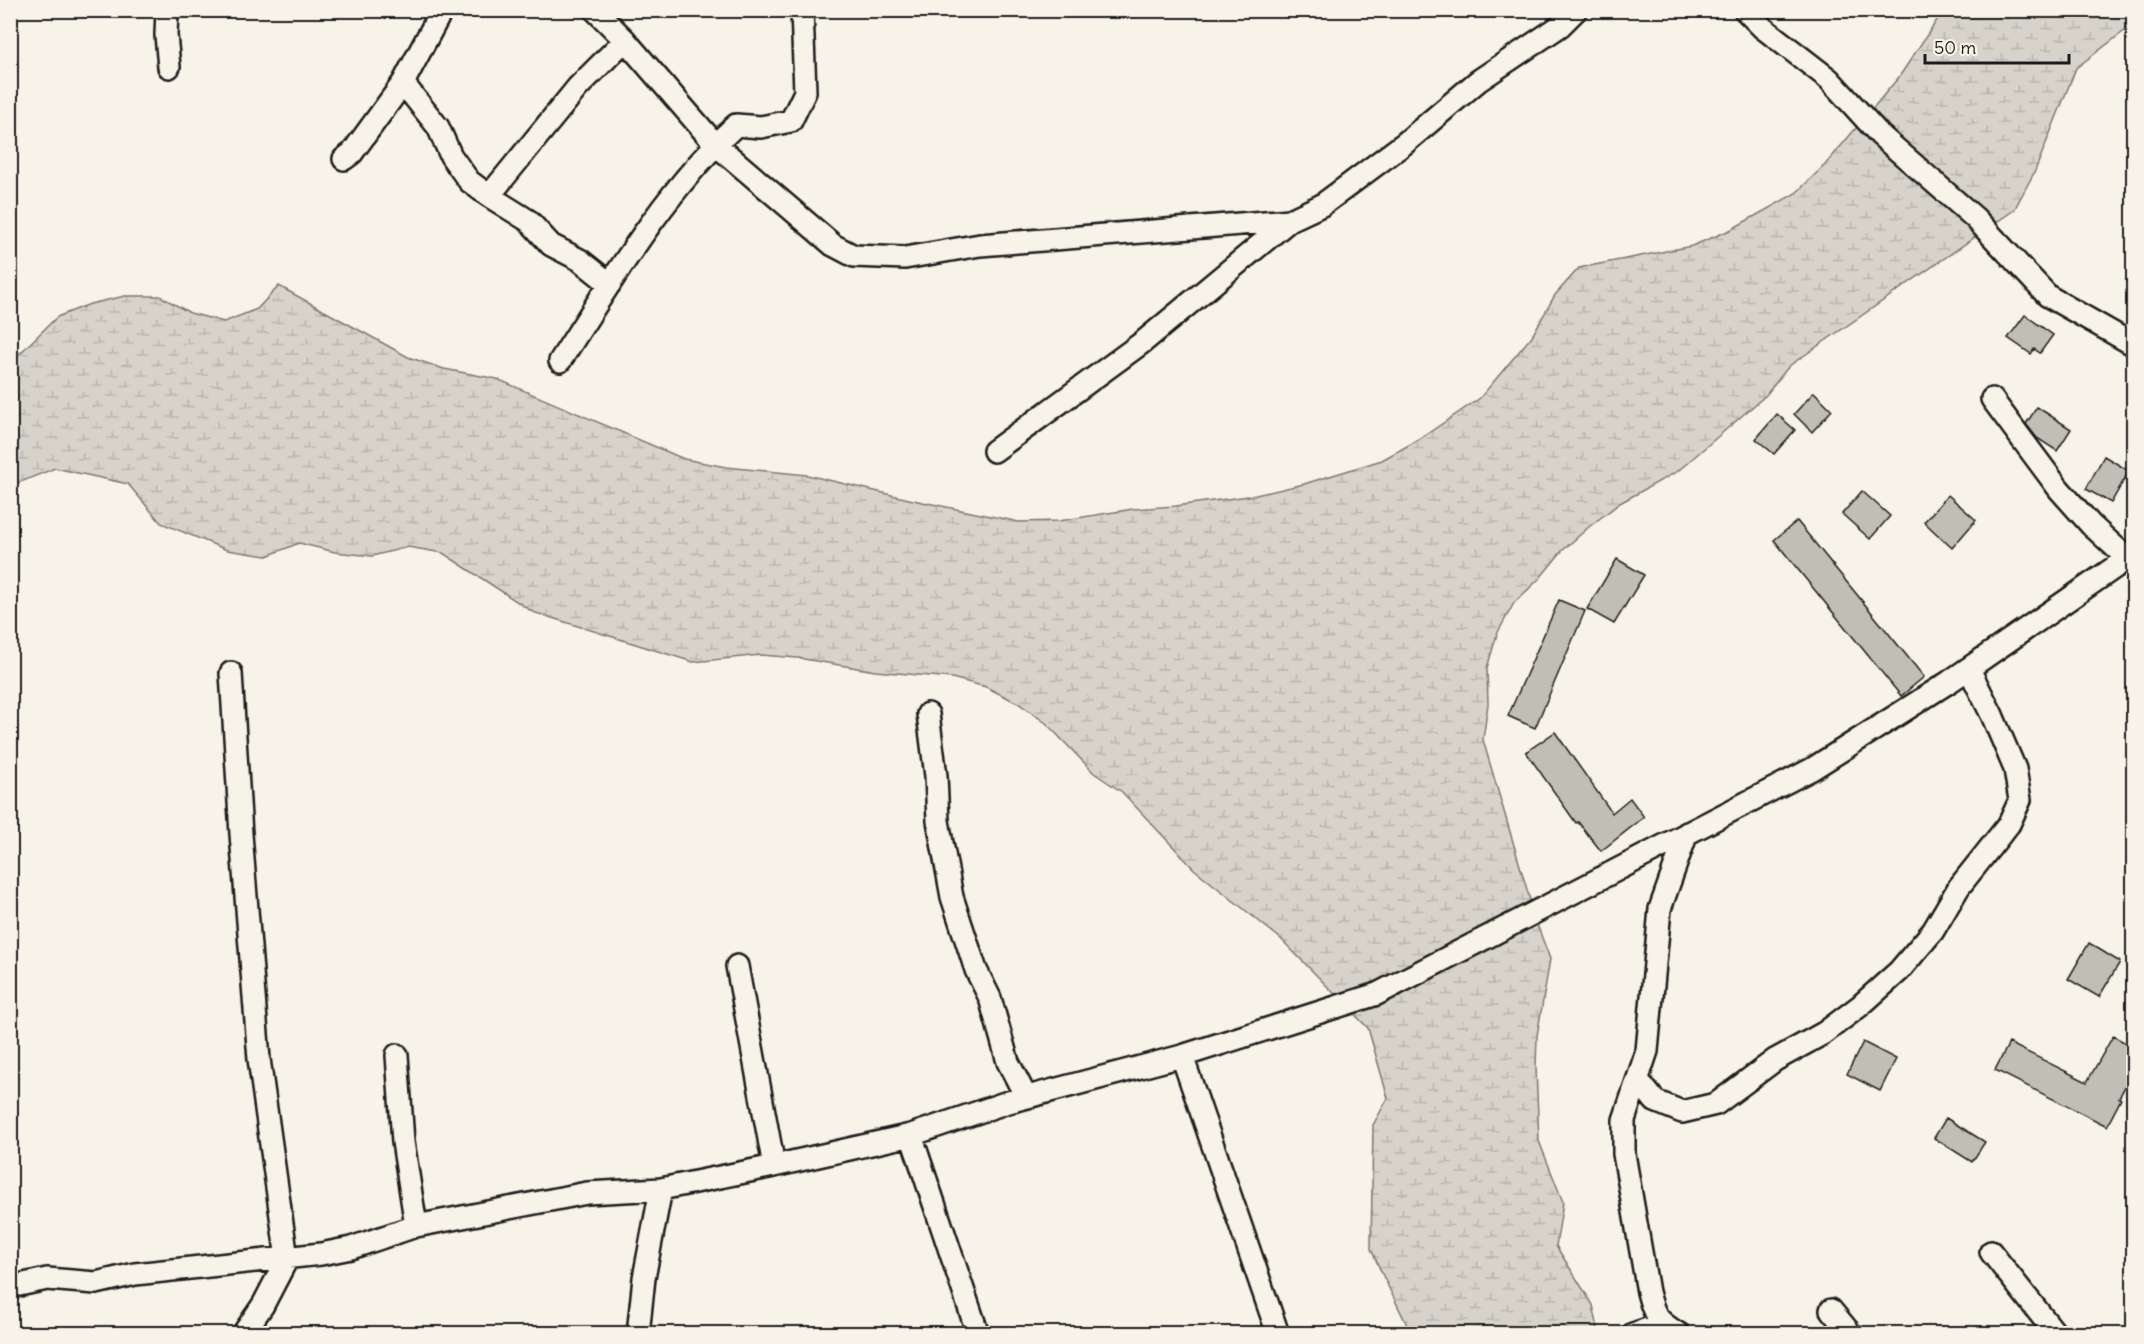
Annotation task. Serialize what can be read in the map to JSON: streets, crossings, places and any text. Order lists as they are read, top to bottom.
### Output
{
  "scale_bar": "50 m"
}
